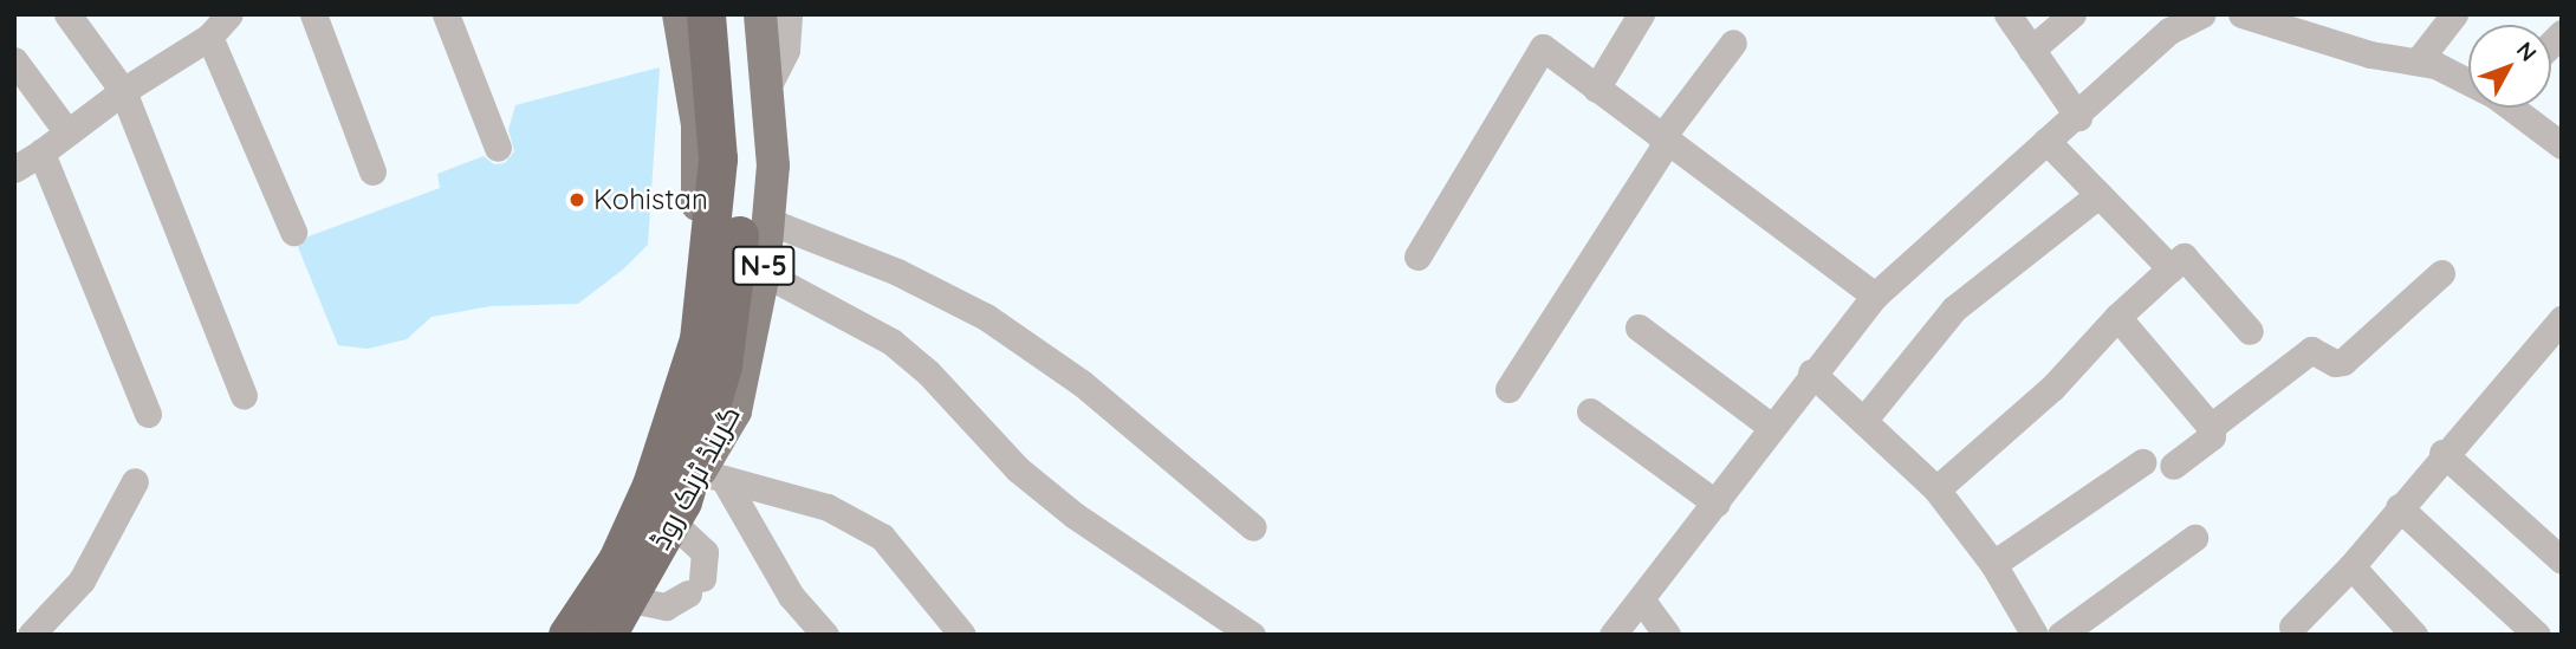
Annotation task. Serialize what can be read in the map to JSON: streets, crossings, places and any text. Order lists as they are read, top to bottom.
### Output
{
  "streets": {
    "highway": ["N-5", "گرینڈ ٹرنک روڈ"]
  },
  "places": ["Kohistan"],
  "north": "top right"
}
